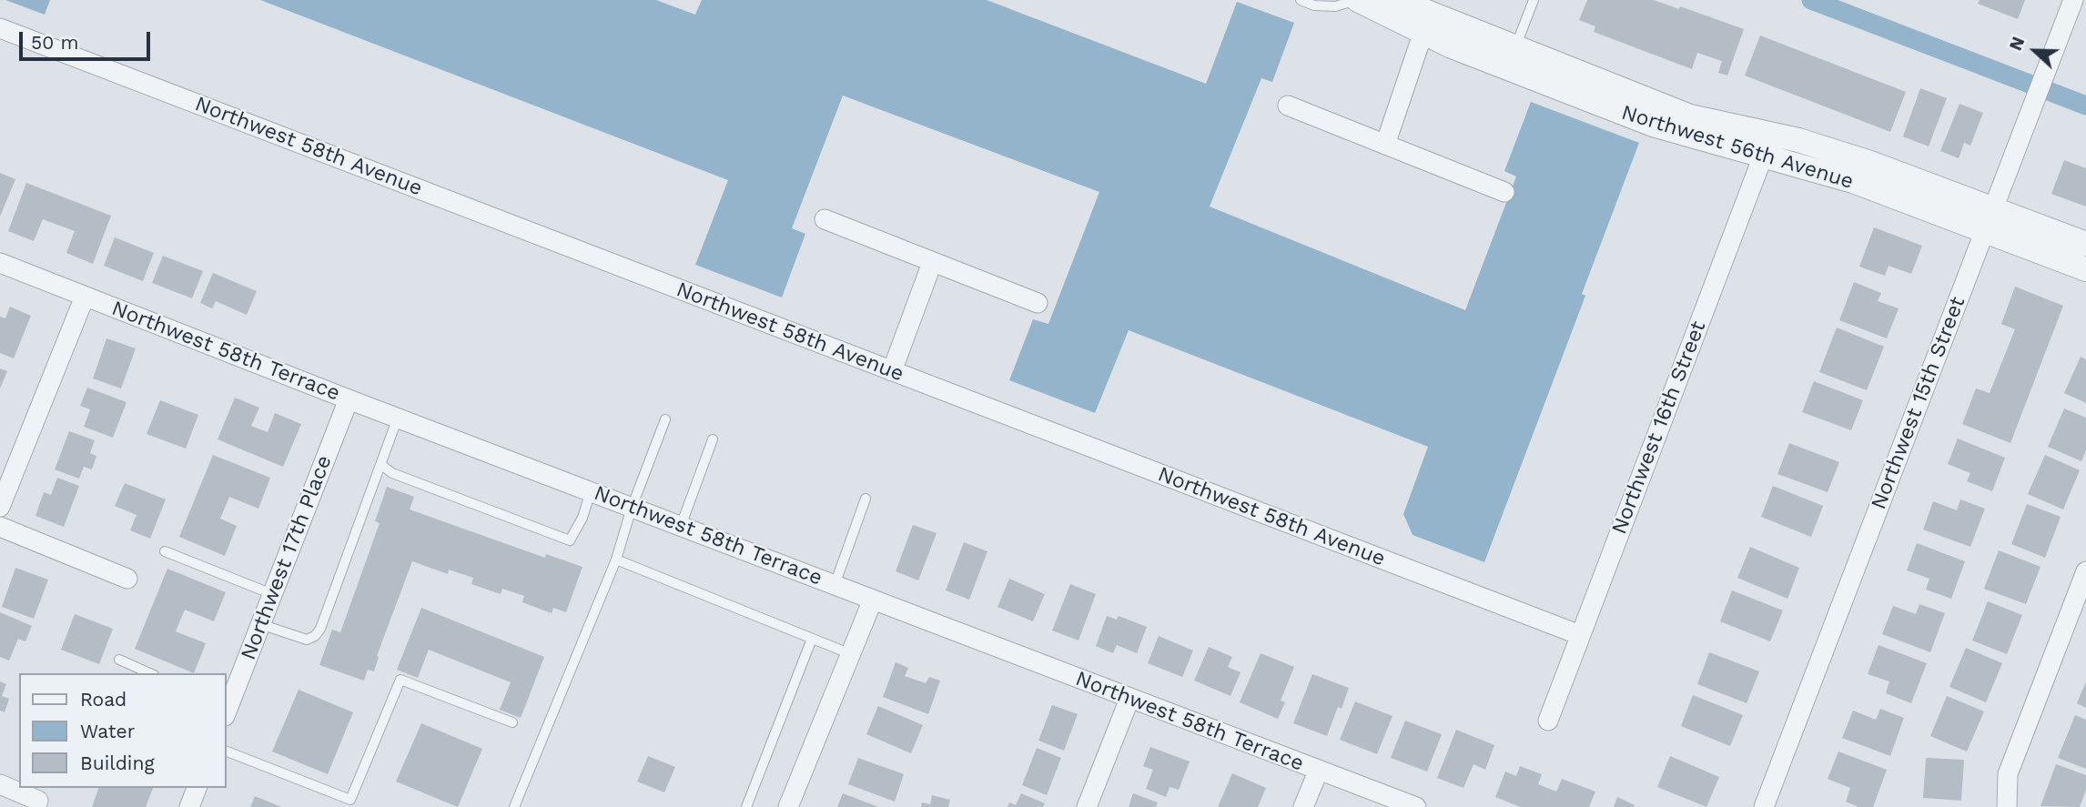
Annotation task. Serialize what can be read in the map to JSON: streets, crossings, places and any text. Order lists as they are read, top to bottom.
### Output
{
  "streets": {
    "street": [
      "Northwest 58th Avenue",
      "Northwest 56th Avenue",
      "Northwest 58th Terrace",
      "Northwest 15th Street",
      "Northwest 16th Street",
      "Northwest 17th Place"
    ]
  },
  "crossings": [
    ["Northwest 58th Avenue", "Northwest 16th Street"],
    ["Northwest 56th Avenue", "Northwest 15th Street"],
    ["Northwest 56th Avenue", "Northwest 16th Street"],
    ["Northwest 58th Terrace", "Northwest 17th Place"]
  ],
  "legend": ["Road", "Water", "Building"],
  "scale_bar": "50 m",
  "north": "left"
}
